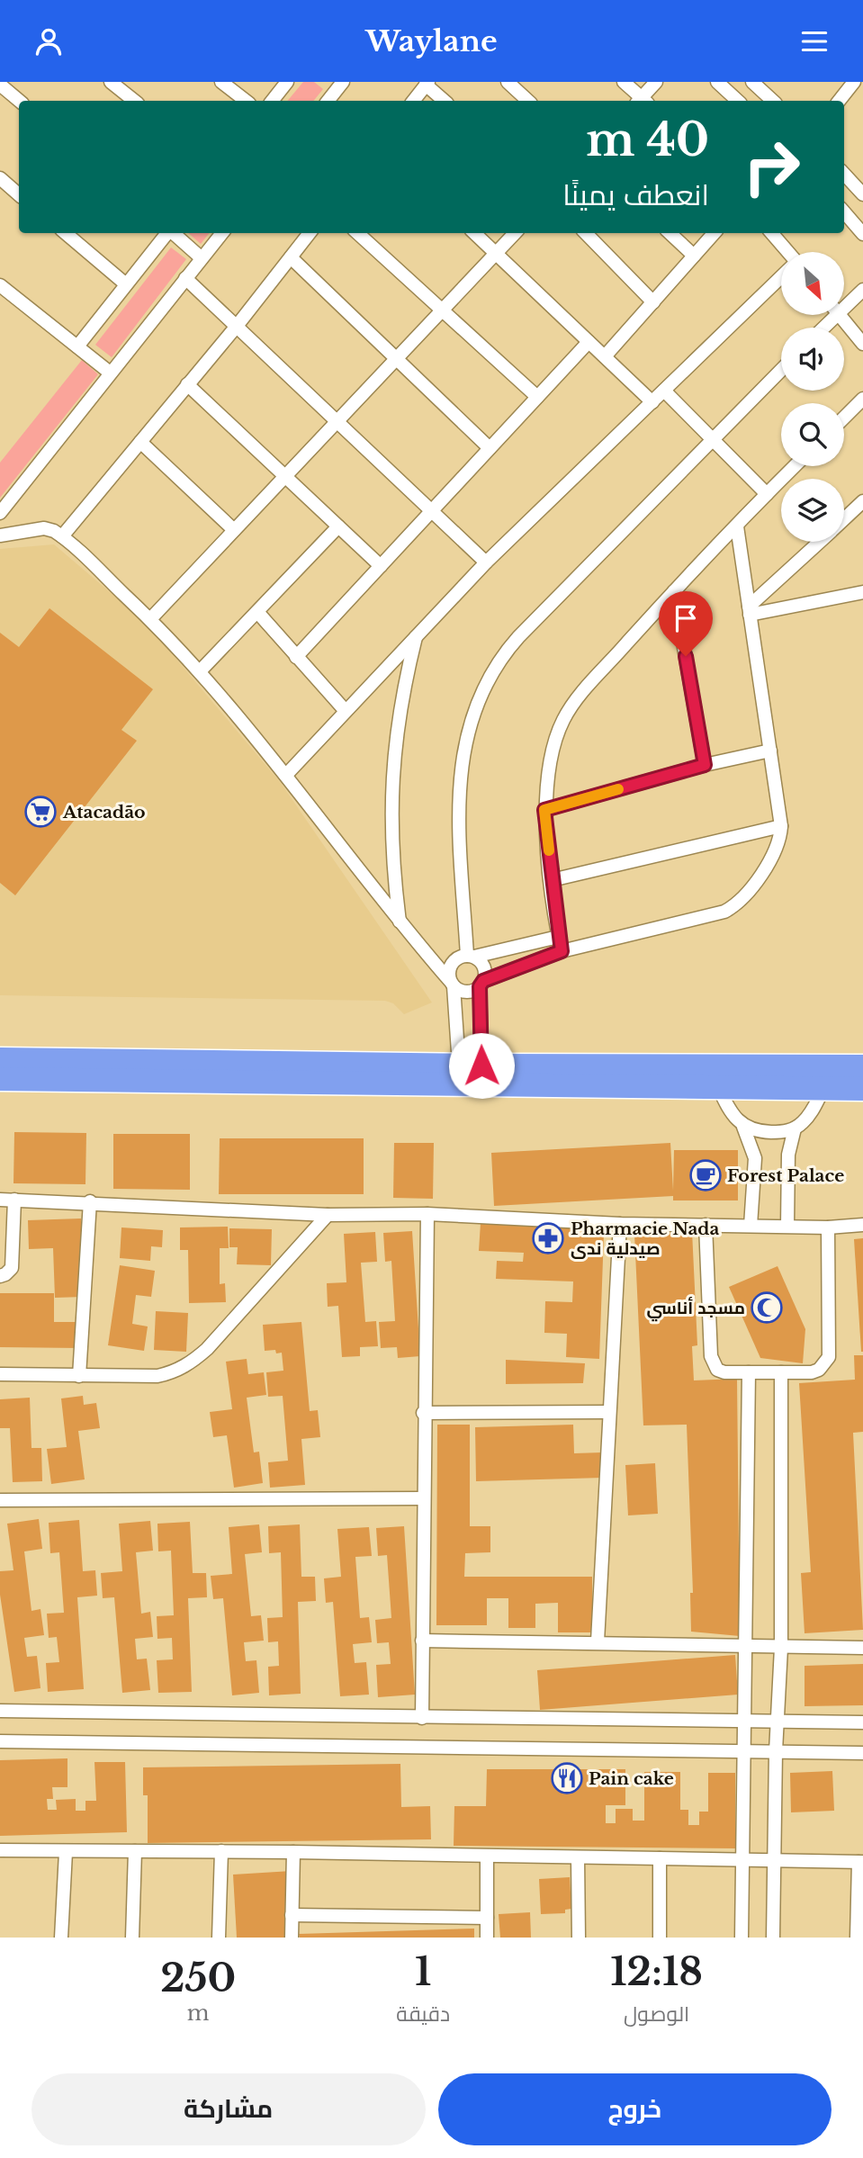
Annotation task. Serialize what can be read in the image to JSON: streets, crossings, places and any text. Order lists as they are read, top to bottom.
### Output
{
  "places": {
    "supermarket": ["Atacadão"],
    "cafe": ["Forest Palace"],
    "pharmacy": ["Pharmacie Nada صيدلية ندى"],
    "mosque": ["مسجد أناسي"],
    "restaurant": ["Pain cake"]
  },
  "north": "bottom right",
  "page": {
    "header": "Waylane",
    "turn": ["40 m", "انعطف يمينًا"],
    "eta": [
      "12:18",
      "الوصول",
      "1",
      "دقيقة",
      "250",
      "m"
    ],
    "buttons": ["خروج", "مشاركة"]
  }
}
